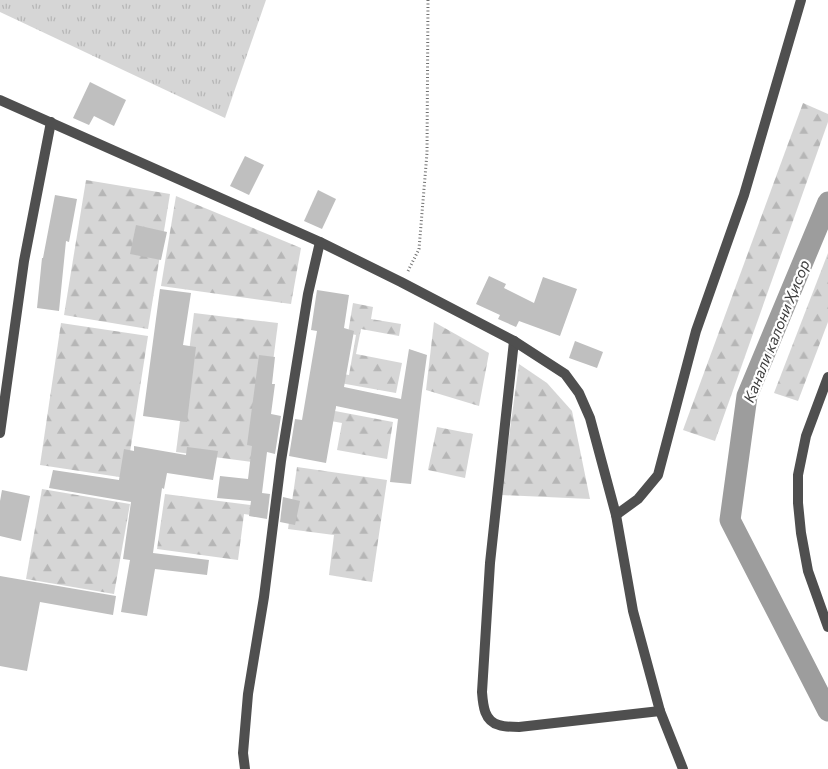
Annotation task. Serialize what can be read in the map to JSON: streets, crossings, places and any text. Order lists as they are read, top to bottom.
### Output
{
  "water": ["Канали калони Ҳисор"]
}
